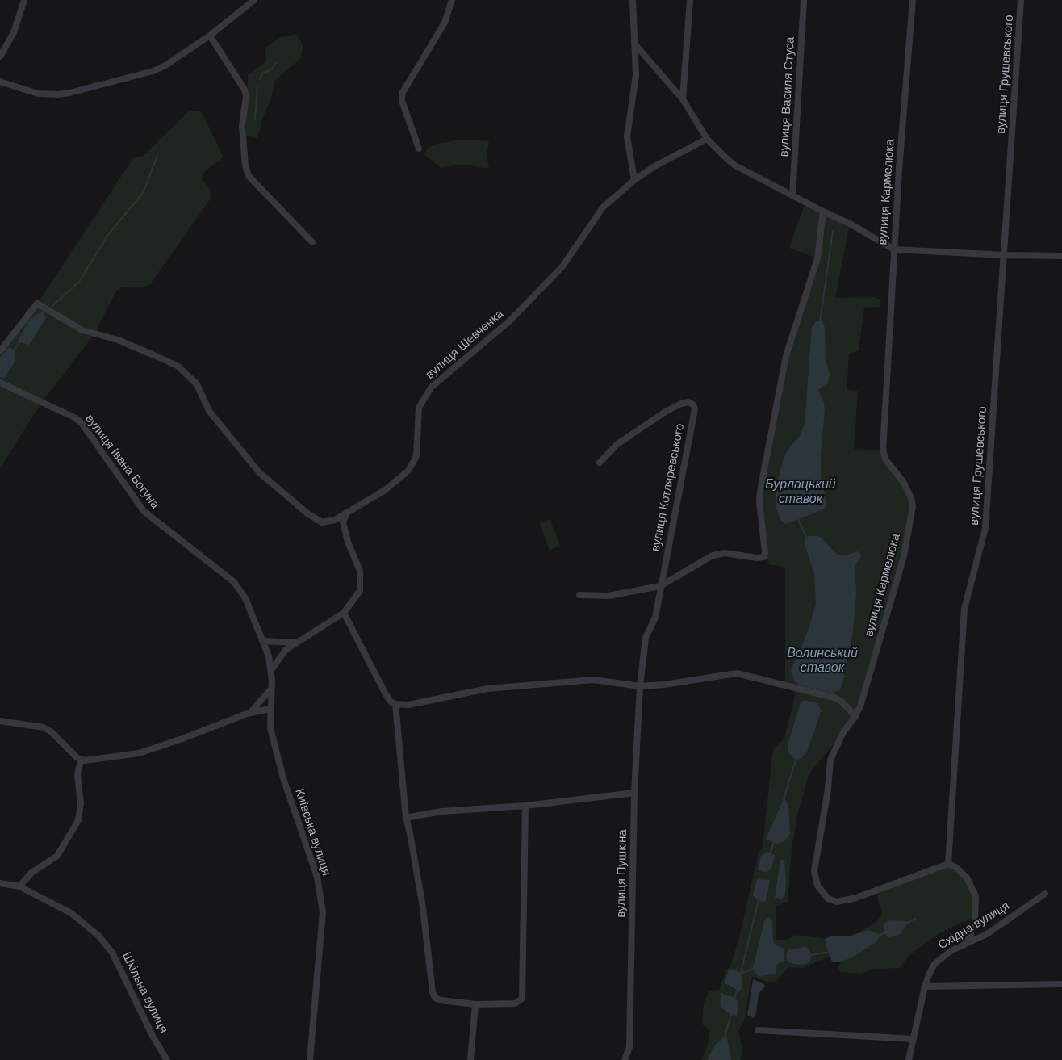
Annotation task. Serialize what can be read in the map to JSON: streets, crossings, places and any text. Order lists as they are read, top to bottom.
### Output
{
  "streets": {
    "street": [
      "вулиця Грушевського",
      "вулиця Василя Стуса",
      "вулиця Кармелюка",
      "вулиця Шевченка",
      "вулиця Івана Богуна",
      "вулиця Котляревського",
      "Київська вулиця",
      "вулиця Пушкіна",
      "Східна вулиця",
      "Шкільна вулиця"
    ]
  },
  "crossings": [
    ["вулиця Грушевського", "вулиця Кармелюка"],
    ["вулиця Івана Богуна", "Київська вулиця"],
    ["вулиця Котляревського", "вулиця Пушкіна"]
  ],
  "water": ["Бурлацький ставок", "Волинський ставок"]
}
